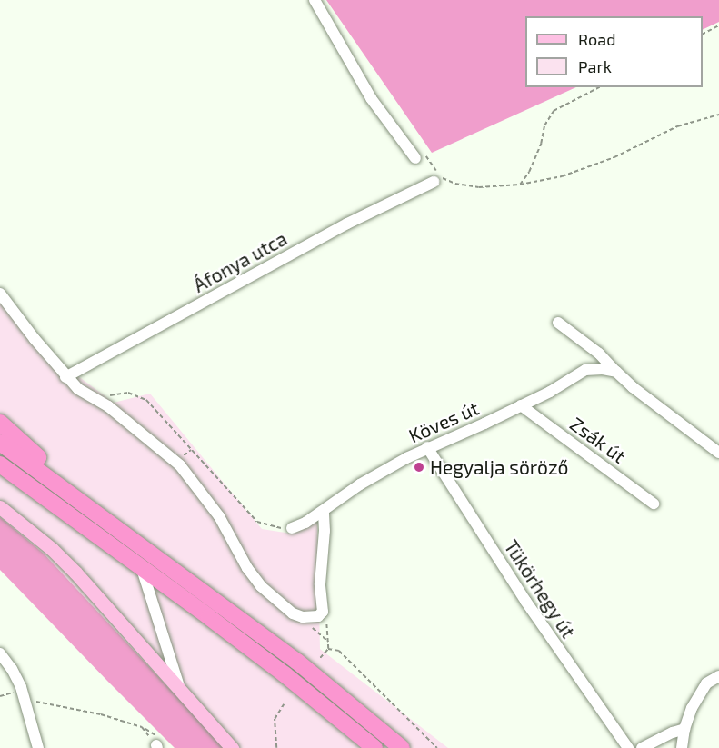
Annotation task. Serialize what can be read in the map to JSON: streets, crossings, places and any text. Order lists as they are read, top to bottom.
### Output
{
  "streets": {
    "street": [
      "Áfonya utca",
      "Köves út",
      "Zsák út",
      "Tükörhegy út"
    ]
  },
  "crossings": [
    ["Köves út", "Zsák út"],
    ["Köves út", "Tükörhegy út"]
  ],
  "places": ["Hegyalja söröző"],
  "legend": ["Road", "Park"]
}
